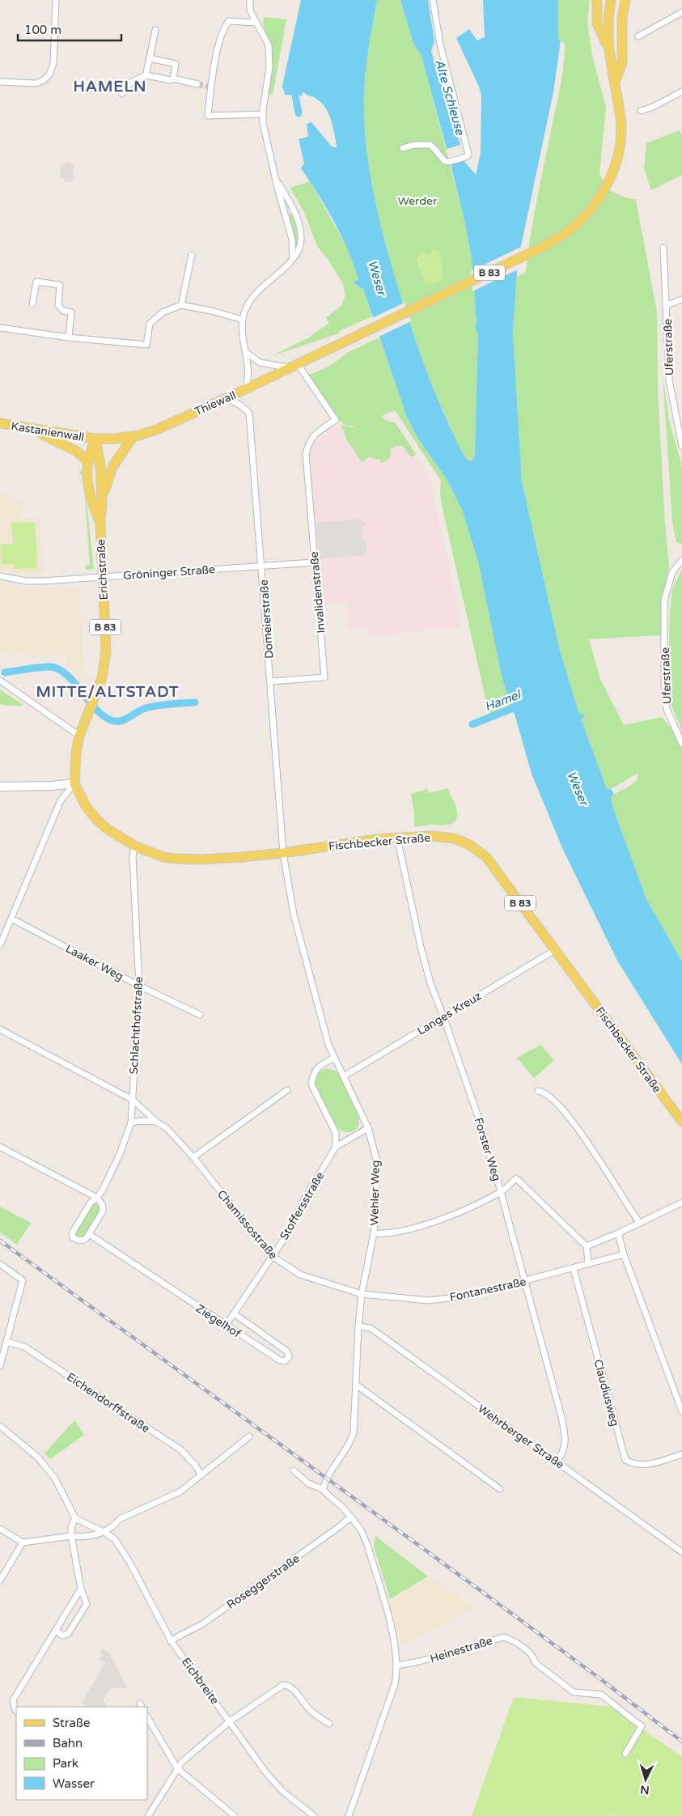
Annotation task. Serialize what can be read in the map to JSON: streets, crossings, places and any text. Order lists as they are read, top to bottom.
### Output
{
  "streets": {
    "main road": [
      "B 83",
      "Thiewall",
      "Kastanienwall",
      "Erichstraße",
      "Fischbecker Straße"
    ],
    "street": [
      "Uferstraße",
      "Gröninger Straße",
      "Invalidenstraße",
      "Domeierstraße",
      "Laaker Weg",
      "Langes Kreuz",
      "Schlachthofstraße",
      "Forster Weg",
      "Wehler Weg",
      "Stoffersstraße",
      "Chamissostraße",
      "Fontanestraße",
      "Ziegelhof",
      "Claudiusweg",
      "Eichendorffstraße",
      "Wehrberger Straße",
      "Roseggerstraße",
      "Heinestraße",
      "Eichbreite"
    ]
  },
  "crossings": [
    ["B 83", "Thiewall"],
    ["B 83", "Erichstraße"],
    ["B 83", "Fischbecker Straße"],
    ["B 83", "Schlachthofstraße"],
    ["Thiewall", "Kastanienwall"],
    ["Thiewall", "Erichstraße"],
    ["Thiewall", "Invalidenstraße"],
    ["Thiewall", "Domeierstraße"],
    ["Kastanienwall", "Erichstraße"],
    ["Erichstraße", "Gröninger Straße"],
    ["Gröninger Straße", "Invalidenstraße"],
    ["Gröninger Straße", "Domeierstraße"],
    ["Invalidenstraße", "Domeierstraße"],
    ["Domeierstraße", "Fischbecker Straße"],
    ["Domeierstraße", "Wehler Weg"],
    ["Fischbecker Straße", "Langes Kreuz"],
    ["Fischbecker Straße", "Schlachthofstraße"],
    ["Fischbecker Straße", "Forster Weg"],
    ["Fischbecker Straße", "Wehler Weg"],
    ["Laaker Weg", "Schlachthofstraße"],
    ["Langes Kreuz", "Forster Weg"],
    ["Langes Kreuz", "Wehler Weg"],
    ["Schlachthofstraße", "Chamissostraße"],
    ["Forster Weg", "Fontanestraße"],
    ["Forster Weg", "Wehrberger Straße"],
    ["Wehler Weg", "Chamissostraße"],
    ["Wehler Weg", "Fontanestraße"],
    ["Wehler Weg", "Wehrberger Straße"],
    ["Stoffersstraße", "Chamissostraße"],
    ["Stoffersstraße", "Ziegelhof"],
    ["Chamissostraße", "Fontanestraße"],
    ["Fontanestraße", "Claudiusweg"],
    ["Roseggerstraße", "Eichbreite"]
  ],
  "districts": ["HAMELN", "MITTE/ALTSTADT"],
  "water": ["Alte Schleuse", "Weser", "Hamel"],
  "parks": ["Werder"],
  "legend": [
    "Straße",
    "Bahn",
    "Park",
    "Wasser"
  ],
  "scale_bar": "100 m",
  "north": "bottom"
}
